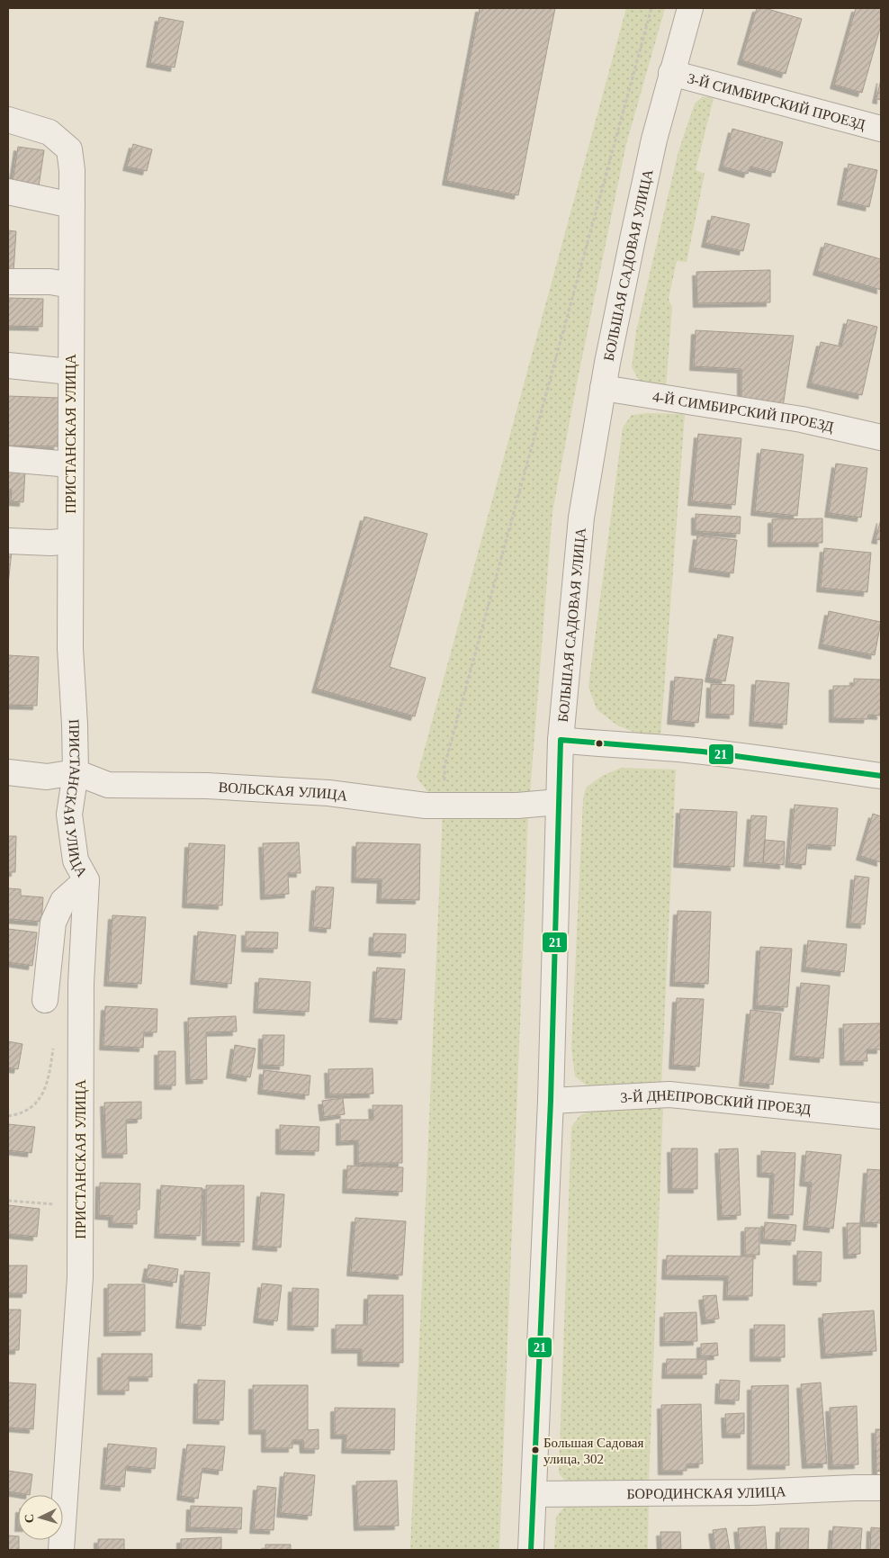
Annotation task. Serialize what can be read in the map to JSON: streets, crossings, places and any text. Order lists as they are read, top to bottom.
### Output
{
  "streets": {
    "street": [
      "3-Й СИМБИРСКИЙ ПРОЕЗД",
      "БОЛЬШАЯ САДОВАЯ УЛИЦА",
      "4-Й СИМБИРСКИЙ ПРОЕЗД",
      "ПРИСТАНСКАЯ УЛИЦА",
      "ВОЛЬСКАЯ УЛИЦА",
      "3-Й ДНЕПРОВСКИЙ ПРОЕЗД",
      "БОРОДИНСКАЯ УЛИЦА"
    ]
  },
  "crossings": [
    ["3-Й СИМБИРСКИЙ ПРОЕЗД", "БОЛЬШАЯ САДОВАЯ УЛИЦА"],
    ["БОЛЬШАЯ САДОВАЯ УЛИЦА", "4-Й СИМБИРСКИЙ ПРОЕЗД"],
    ["БОЛЬШАЯ САДОВАЯ УЛИЦА", "ВОЛЬСКАЯ УЛИЦА"],
    ["БОЛЬШАЯ САДОВАЯ УЛИЦА", "3-Й ДНЕПРОВСКИЙ ПРОЕЗД"],
    ["БОЛЬШАЯ САДОВАЯ УЛИЦА", "БОРОДИНСКАЯ УЛИЦА"],
    ["ПРИСТАНСКАЯ УЛИЦА", "ВОЛЬСКАЯ УЛИЦА"]
  ],
  "places": ["Большая Садовая улица, 302"],
  "lines": ["transit line 21"],
  "north": "left"
}
